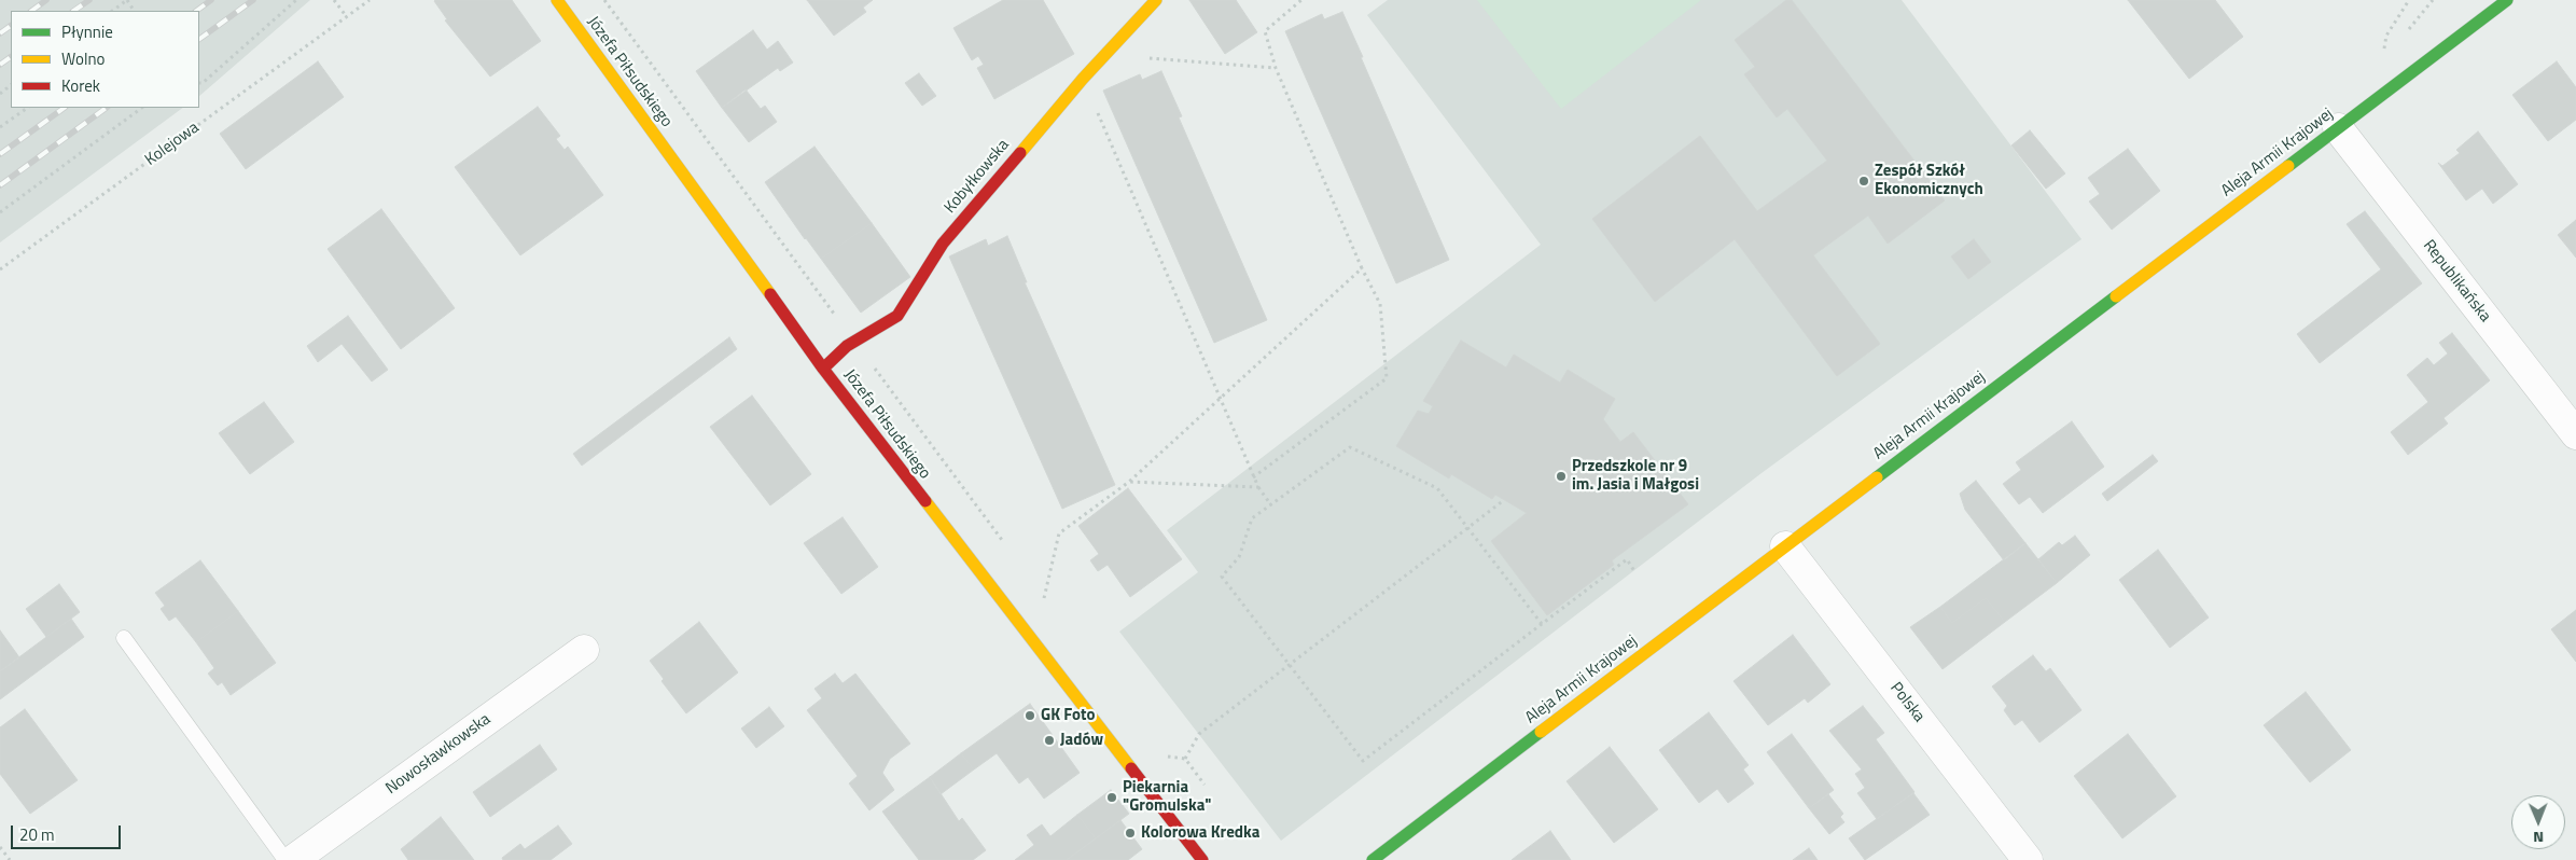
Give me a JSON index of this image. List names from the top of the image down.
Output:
{
  "streets": {
    "street": [
      "Józefa Piłsudskiego",
      "Aleja Armii Krajowej",
      "Kobyłkowska",
      "Republikańska",
      "Polska",
      "Nowosławkowska"
    ],
    "path": ["Kolejowa"]
  },
  "crossings": [
    ["Józefa Piłsudskiego", "Kobyłkowska"],
    ["Aleja Armii Krajowej", "Republikańska"],
    ["Aleja Armii Krajowej", "Polska"]
  ],
  "places": [
    "Zespół Szkół Ekonomicznych",
    "Przedszkole nr 9 im. Jasia i Małgosi",
    "GK Foto",
    "Jadów",
    "Piekarnia \"Gromulska\"",
    "Kolorowa Kredka"
  ],
  "legend": ["Płynnie", "Wolno", "Korek"],
  "scale_bar": "20 m",
  "north": "bottom"
}
